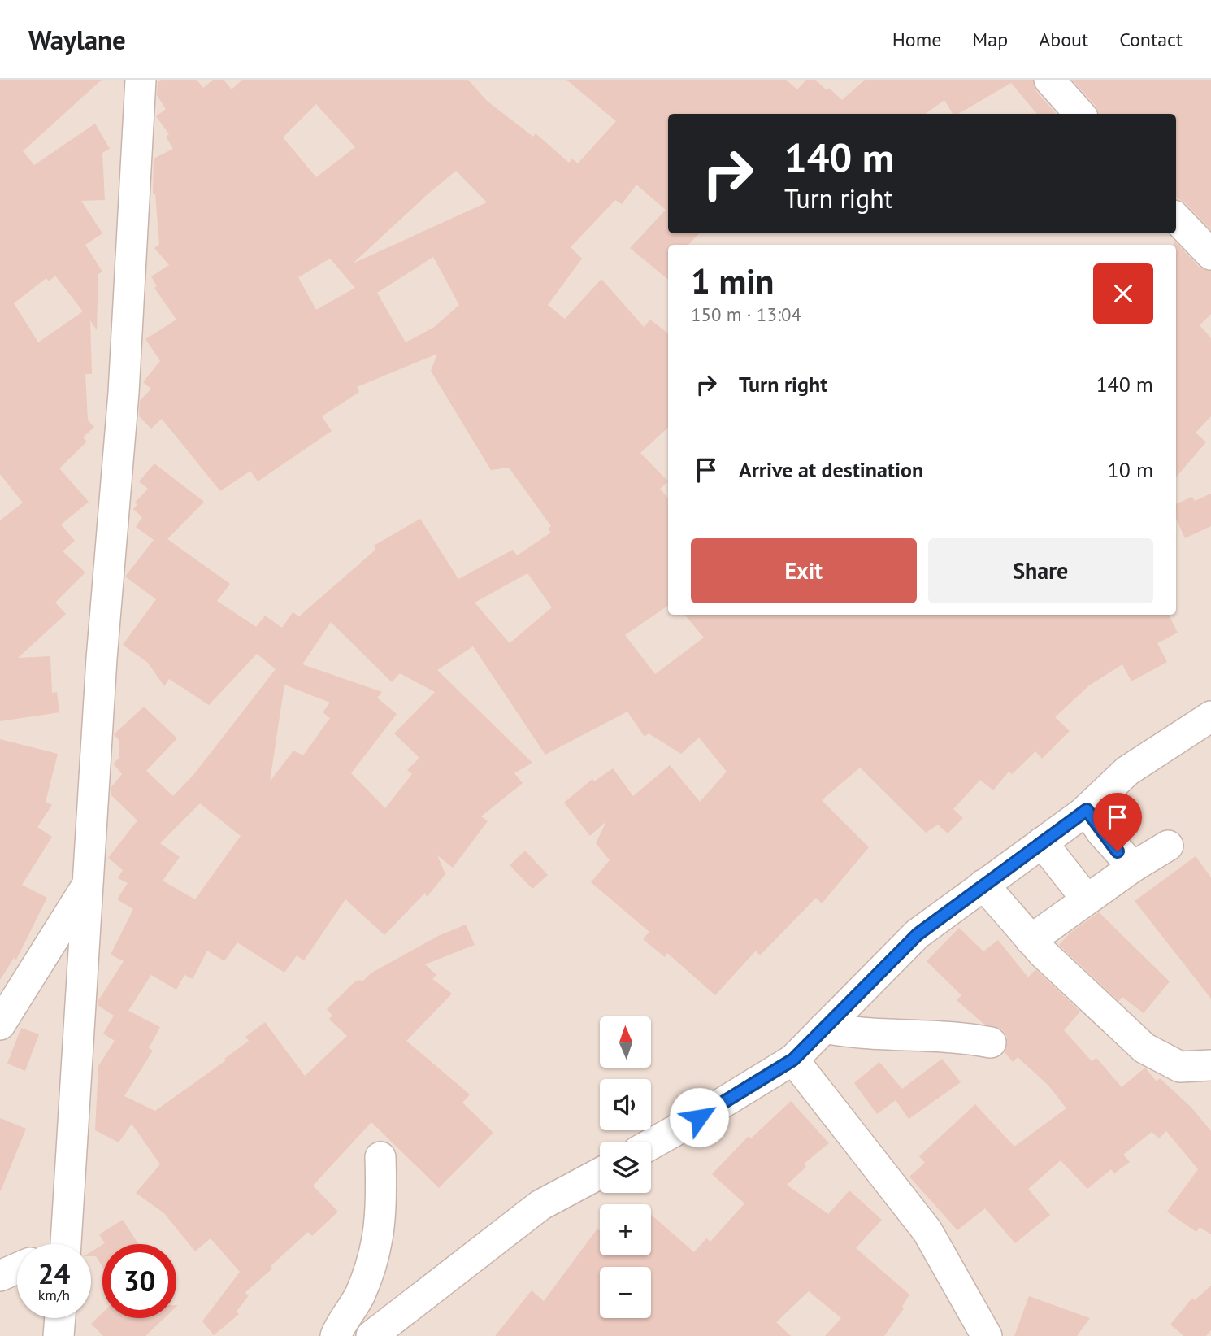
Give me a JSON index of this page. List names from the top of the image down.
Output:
{
  "north": "top",
  "page": {
    "header": "Waylane",
    "nav": [
      "Home",
      "Map",
      "About",
      "Contact"
    ],
    "turn": ["140 m", "Turn right"],
    "heading": ["1 min", "150 m · 13:04"],
    "list": [
      {
        "name": "Turn right",
        "value": "140 m"
      },
      {
        "name": "Arrive at destination",
        "value": "10 m"
      }
    ],
    "buttons": ["Exit", "Share"],
    "map_buttons": ["+", "−"],
    "speed": "24 km/h",
    "limit": "30"
  }
}
